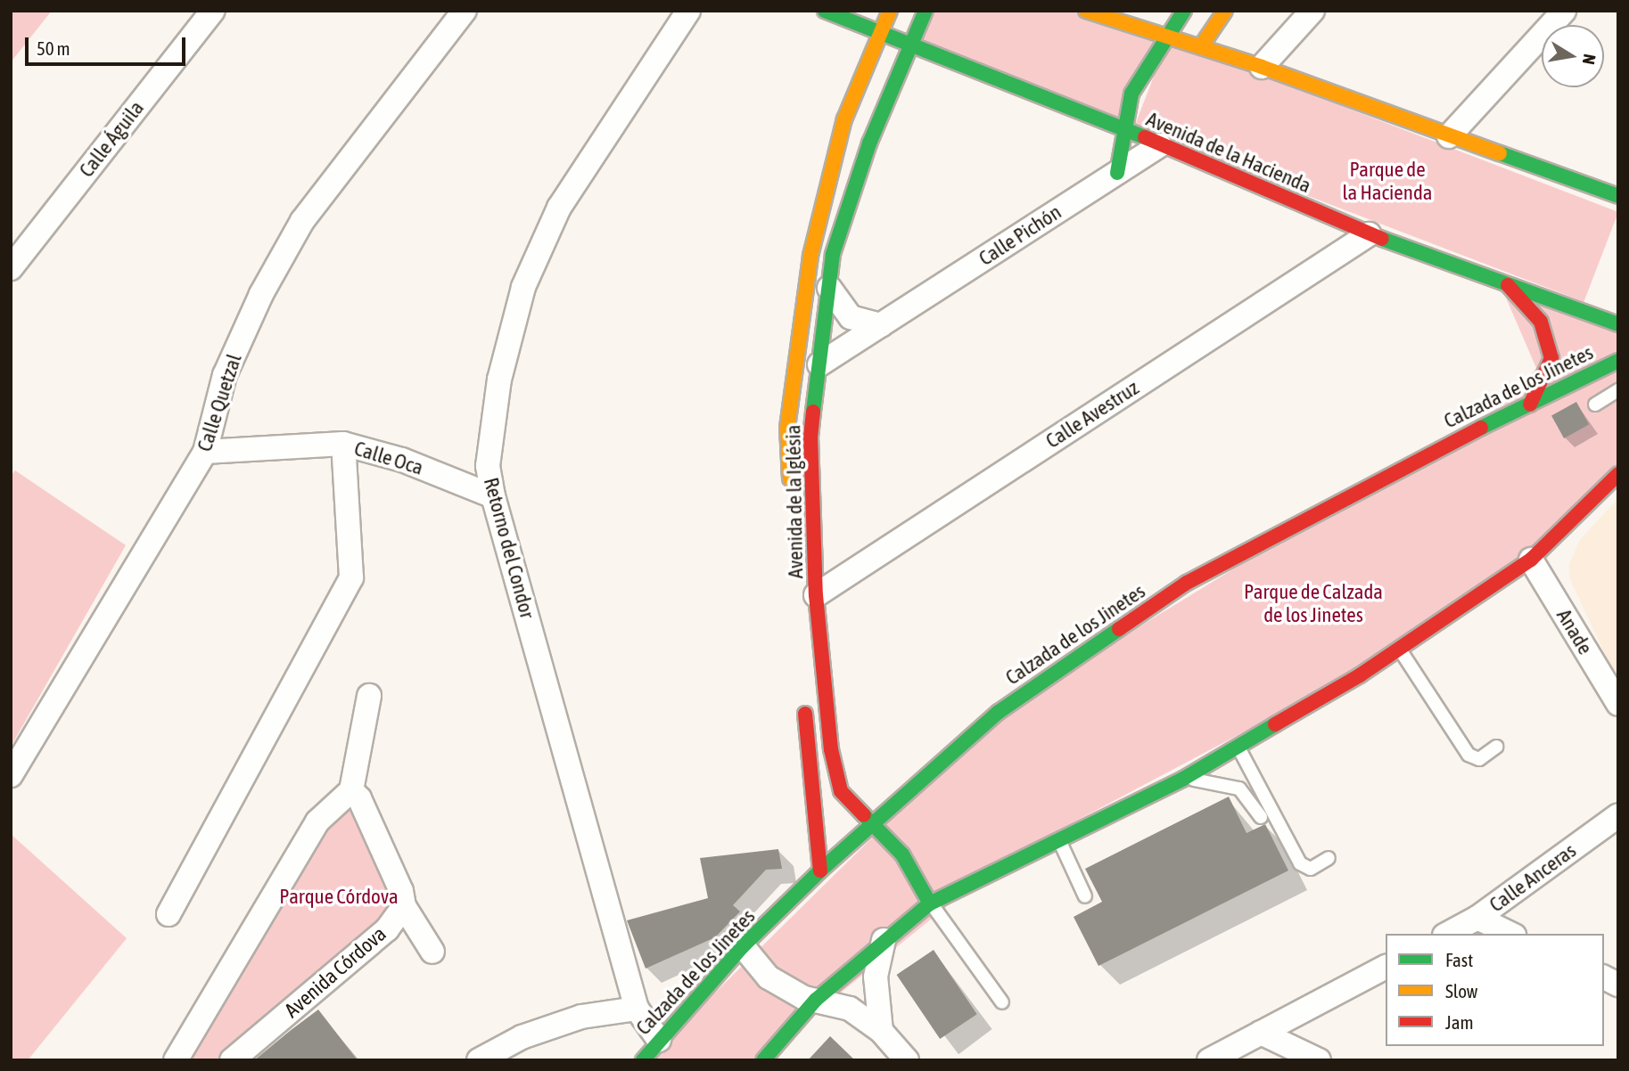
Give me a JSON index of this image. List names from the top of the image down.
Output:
{
  "streets": {
    "main road": ["Avenida de la Hacienda", "Calzada de los Jinetes", "Avenida de la Iglésia"],
    "street": [
      "Calle Águila",
      "Calle Pichón",
      "Calle Quetzal",
      "Calle Avestruz",
      "Calle Oca",
      "Retorno del Condor",
      "Anade",
      "Calle Anceras",
      "Avenida Córdova"
    ]
  },
  "crossings": [
    ["Avenida de la Hacienda", "Calle Pichón"],
    ["Avenida de la Hacienda", "Calle Avestruz"],
    ["Avenida de la Hacienda", "Avenida de la Iglésia"],
    ["Calle Pichón", "Avenida de la Iglésia"],
    ["Calzada de los Jinetes", "Avenida de la Iglésia"],
    ["Calzada de los Jinetes", "Retorno del Condor"],
    ["Calle Quetzal", "Calle Oca"],
    ["Calle Avestruz", "Avenida de la Iglésia"],
    ["Calle Oca", "Retorno del Condor"]
  ],
  "parks": ["Parque de la Hacienda", "Parque de Calzada de los Jinetes", "Parque Córdova"],
  "legend": ["Fast", "Slow", "Jam"],
  "scale_bar": "50 m",
  "north": "right"
}
